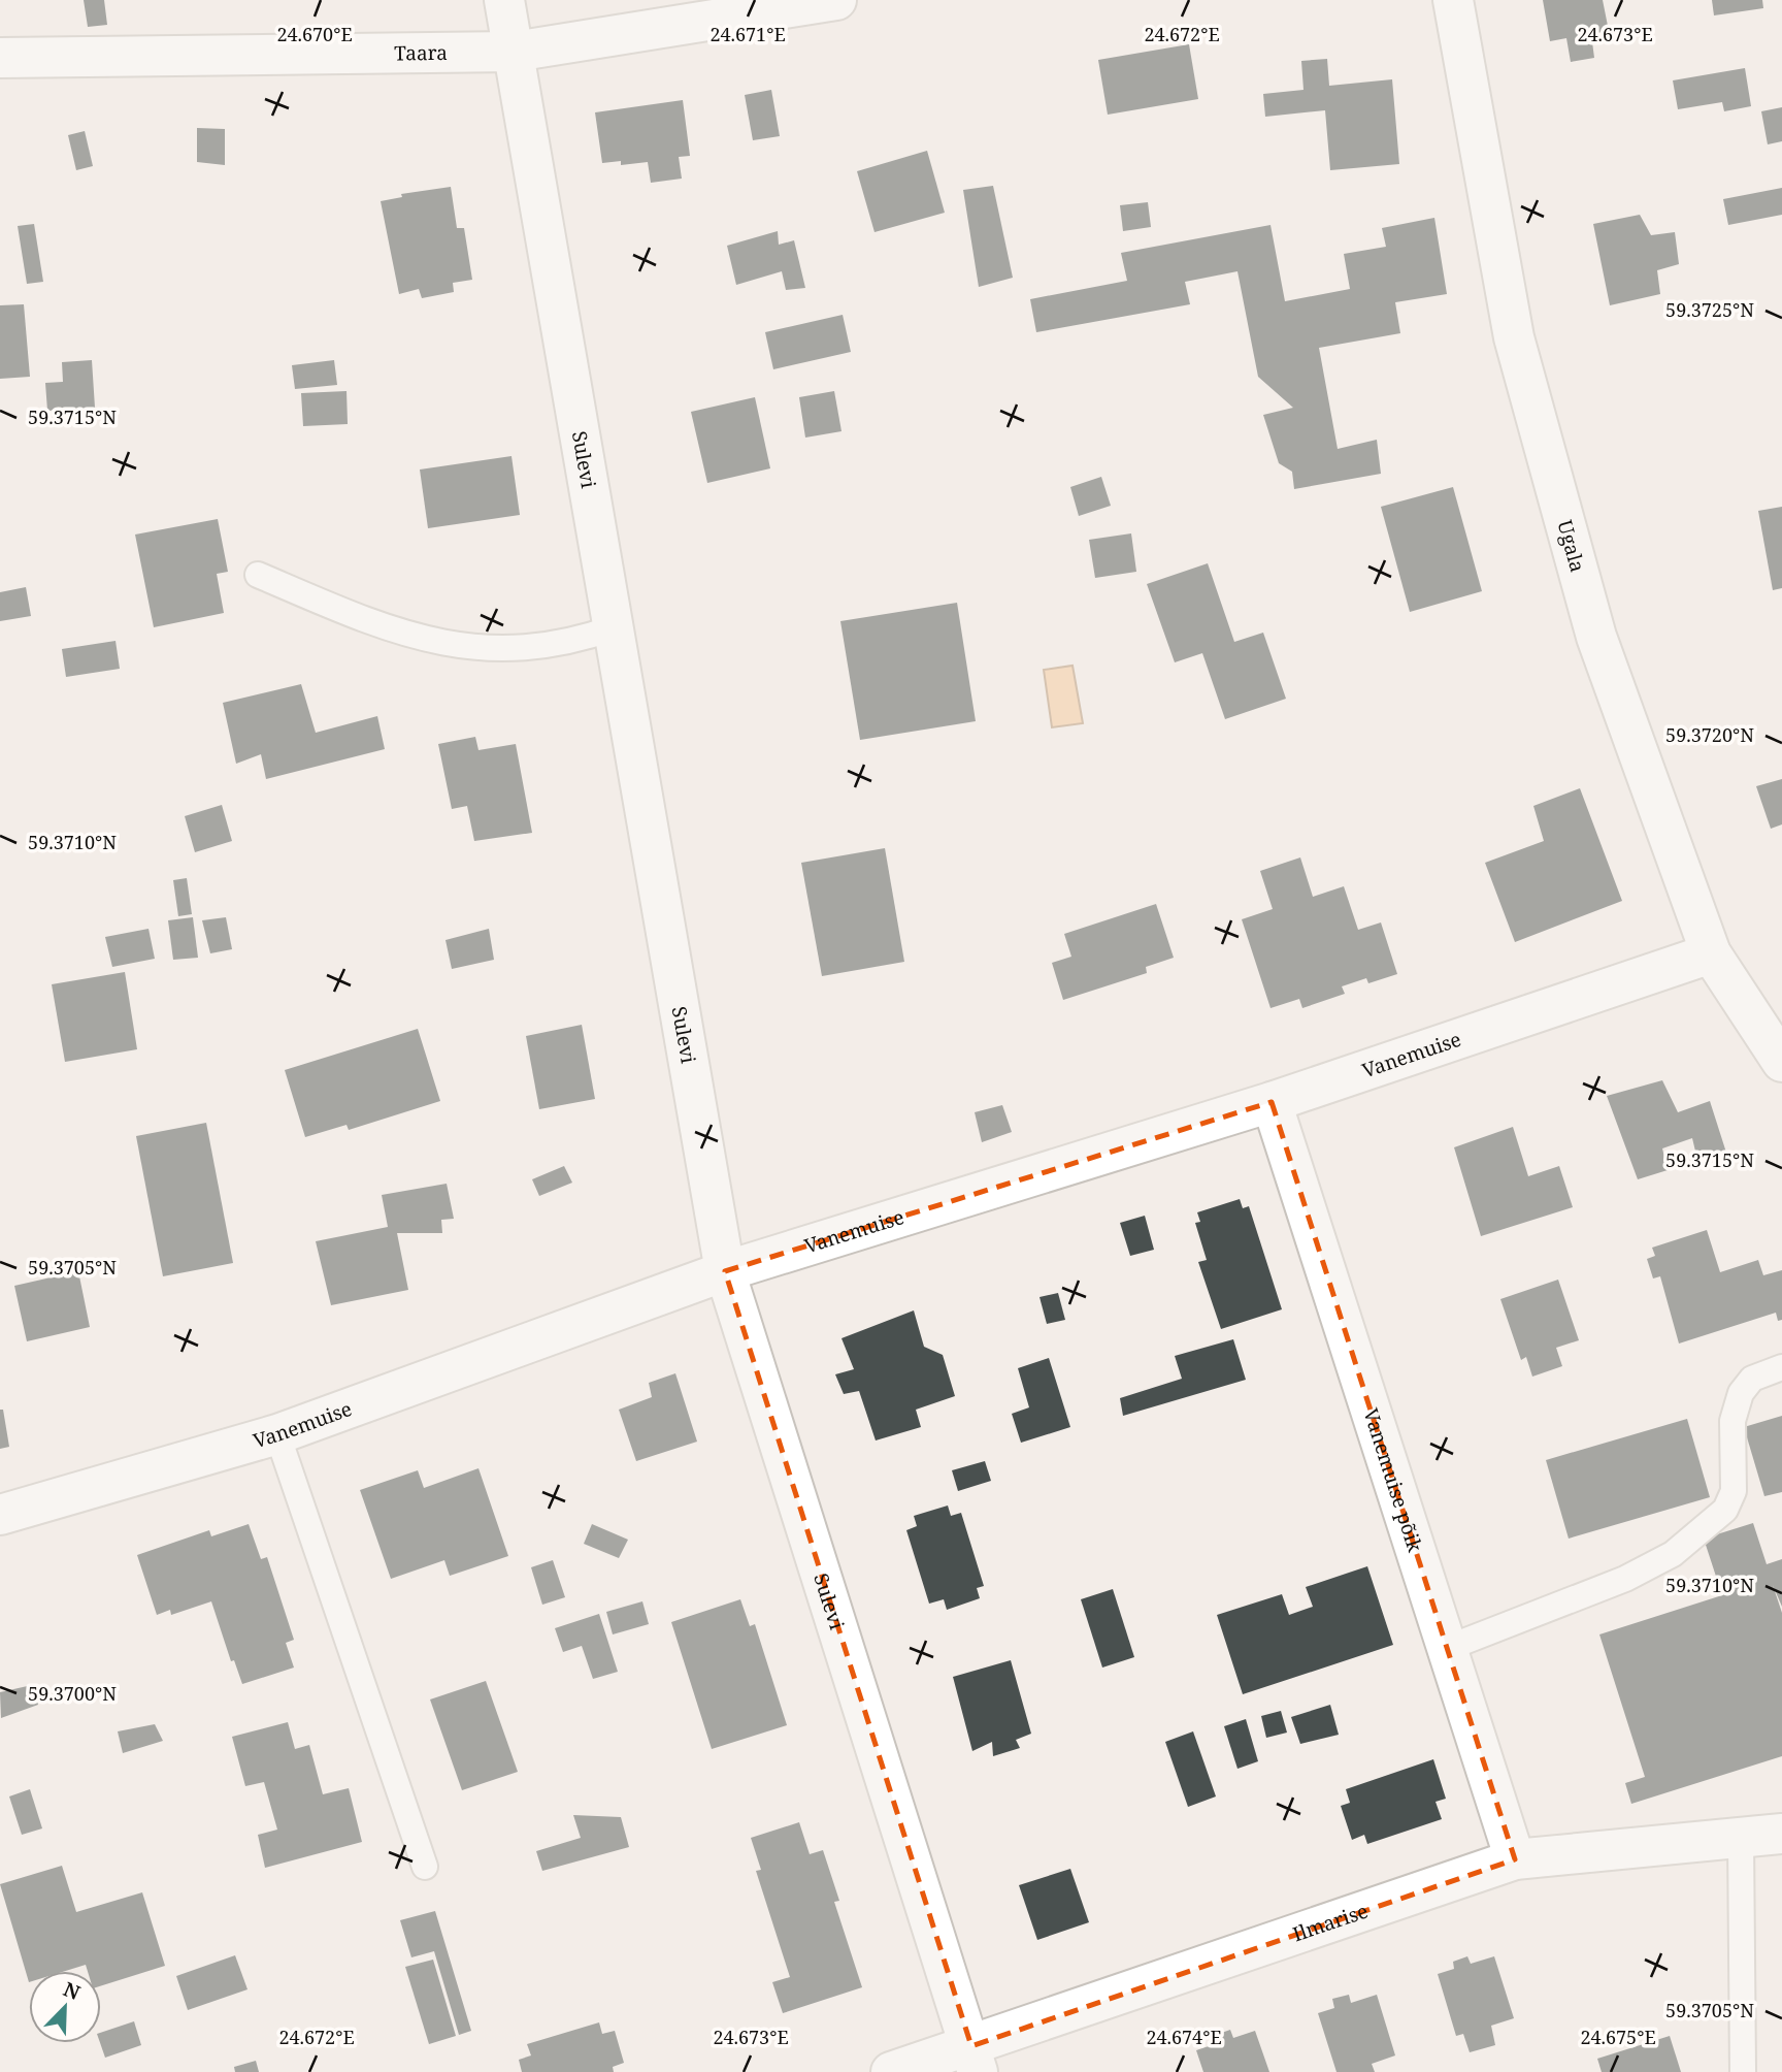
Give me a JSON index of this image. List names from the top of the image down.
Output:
{
  "streets": {
    "street": [
      "Taara",
      "Sulevi",
      "Ugala",
      "Vanemuise",
      "Vanemuise põik",
      "Ilmarise"
    ]
  },
  "crossings": [
    ["Taara", "Sulevi"],
    ["Sulevi", "Vanemuise"],
    ["Sulevi", "Ilmarise"],
    ["Ugala", "Vanemuise"],
    ["Vanemuise", "Vanemuise põik"],
    ["Vanemuise põik", "Ilmarise"]
  ],
  "north": "top right",
  "coordinates": [
    "24.670°E",
    "24.671°E",
    "24.672°E",
    "24.673°E",
    "59.3725°N",
    "59.3715°N",
    "59.3720°N",
    "59.3710°N",
    "59.3705°N",
    "59.3700°N",
    "24.674°E",
    "24.675°E"
  ]
}
